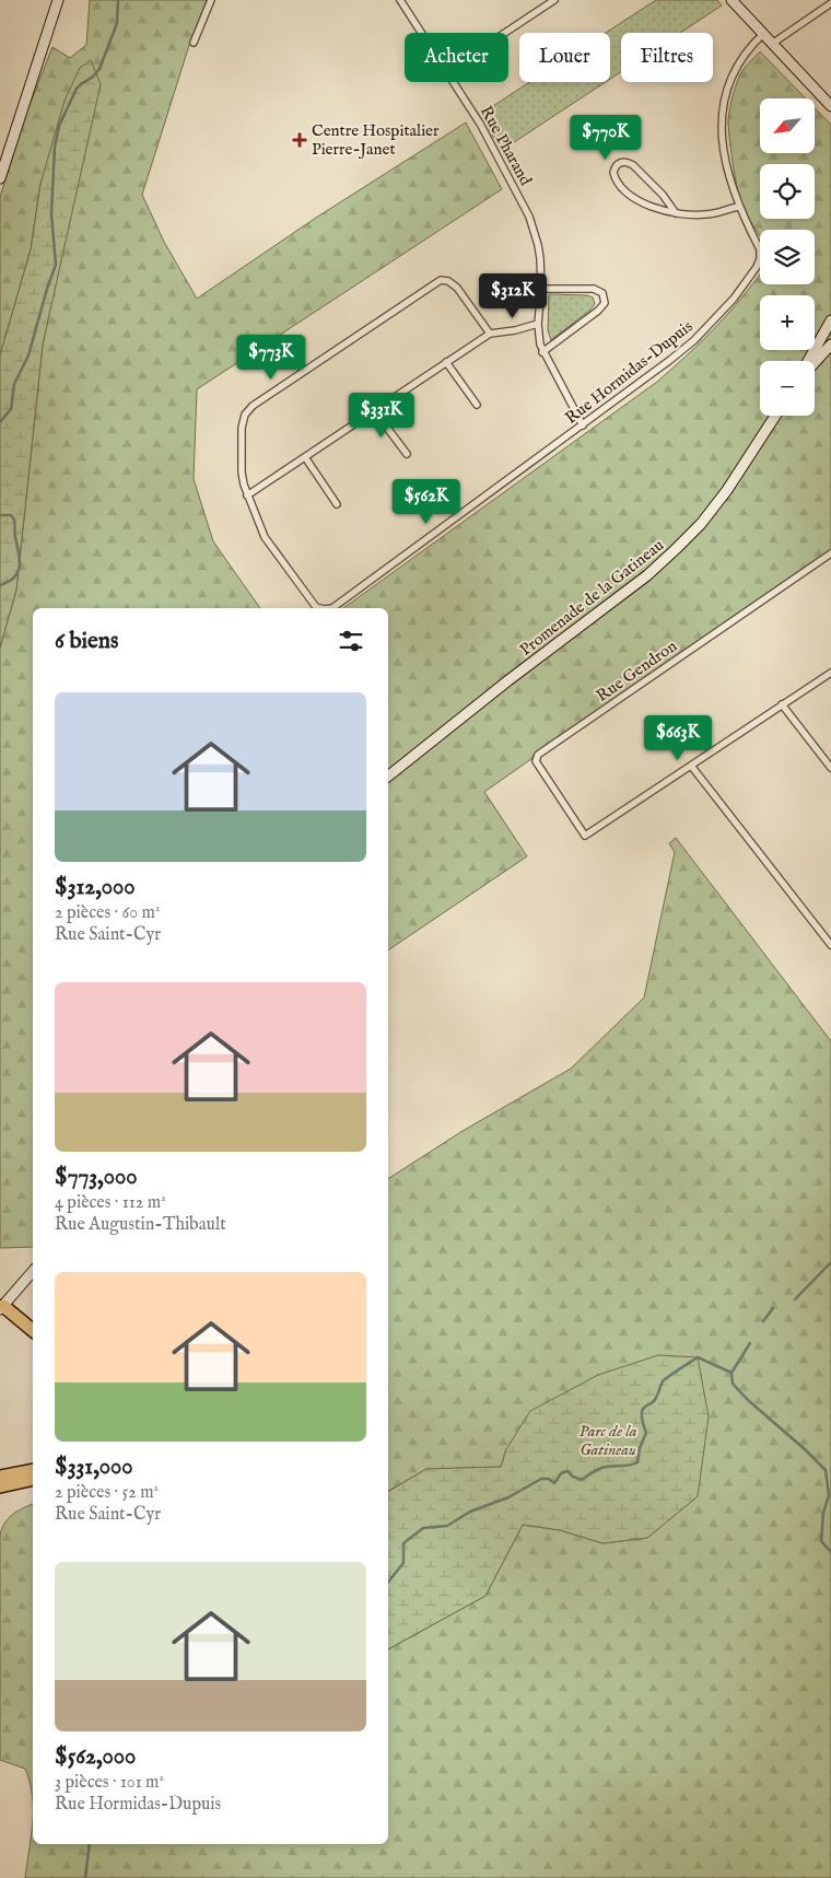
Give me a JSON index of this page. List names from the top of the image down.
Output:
{
  "streets": {
    "street": [
      "Rue Pharand",
      "Rue Hormidas-Dupuis",
      "Promenade de la Gatineau",
      "Rue Gendron"
    ]
  },
  "crossings": [
    ["Rue Pharand", "Rue Hormidas-Dupuis"]
  ],
  "parks": ["Parc de la Gatineau"],
  "places": {
    "health": ["Centre Hospitalier Pierre-Janet"]
  },
  "north": "bottom left",
  "page": {
    "chip": ["Acheter", "Louer", "Filtres"],
    "map_buttons": ["+", "−"],
    "price": [
      "$770K",
      "$312K",
      "$773K",
      "$331K",
      "$562K",
      "$663K"
    ],
    "heading": "6 biens",
    "list": [
      {
        "name": "$312,000",
        "note": "2 pièces · 60 m² · Rue Saint-Cyr"
      },
      {
        "name": "$773,000",
        "note": "4 pièces · 112 m² · Rue Augustin-Thibault"
      },
      {
        "name": "$331,000",
        "note": "2 pièces · 52 m² · Rue Saint-Cyr"
      },
      {
        "name": "$562,000",
        "note": "3 pièces · 101 m² · Rue Hormidas-Dupuis"
      }
    ]
  }
}
